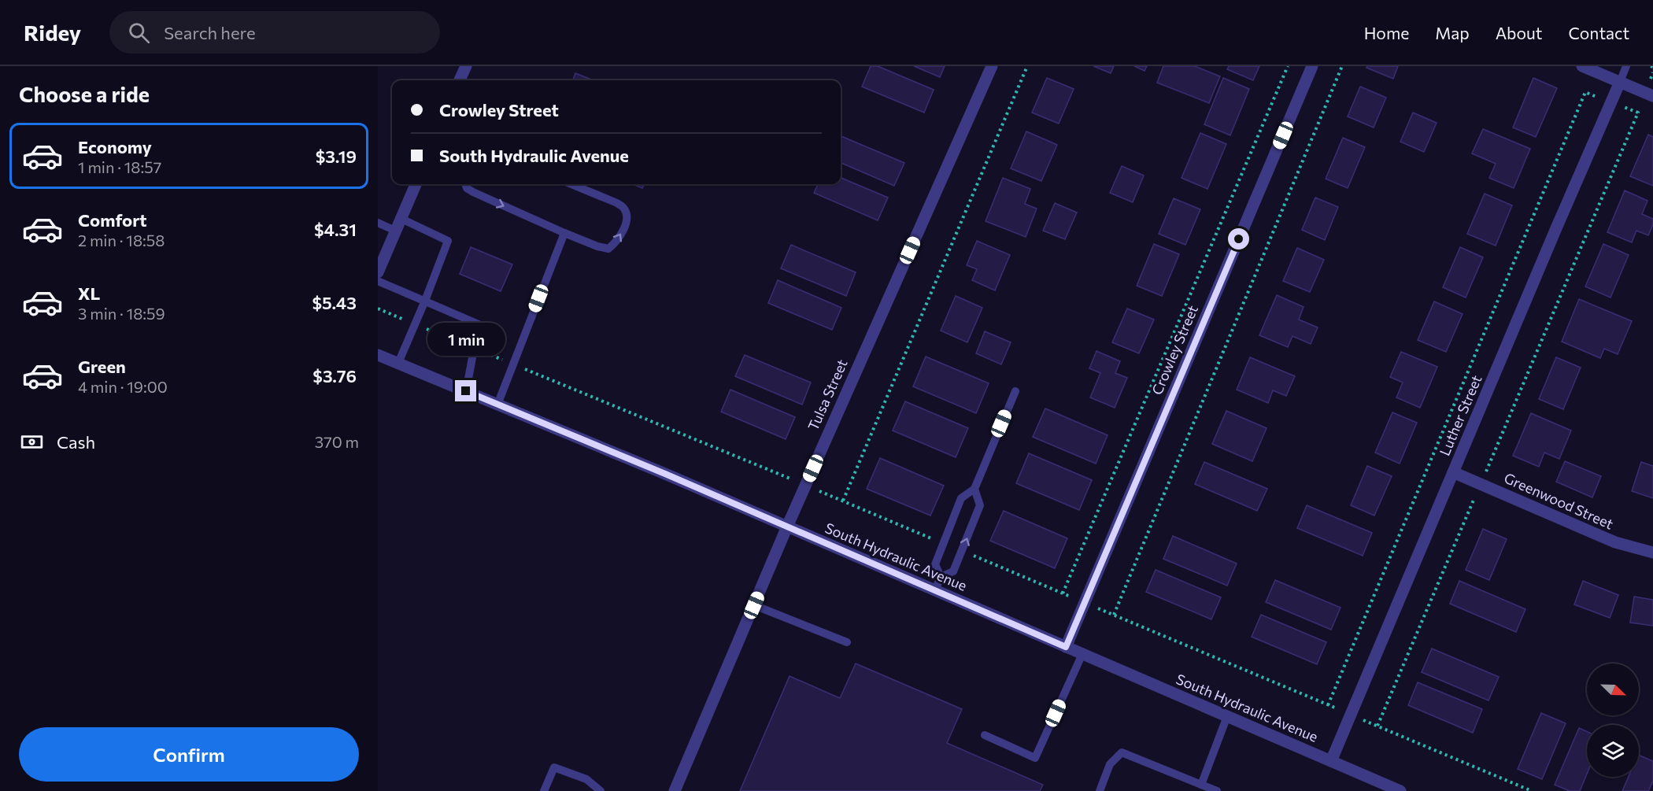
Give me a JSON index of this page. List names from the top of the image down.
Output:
{
  "streets": {
    "street": [
      "Crowley Street",
      "Tulsa Street",
      "Luther Street",
      "Greenwood Street",
      "South Hydraulic Avenue"
    ]
  },
  "crossings": [
    ["Crowley Street", "South Hydraulic Avenue"],
    ["Tulsa Street", "South Hydraulic Avenue"],
    ["Luther Street", "Greenwood Street"],
    ["Luther Street", "South Hydraulic Avenue"]
  ],
  "north": "bottom right",
  "page": {
    "header": "Ridey",
    "search": "Search here",
    "nav": [
      "Home",
      "Map",
      "About",
      "Contact"
    ],
    "heading": "Choose a ride",
    "banner": ["Crowley Street", "South Hydraulic Avenue"],
    "list": [
      {
        "name": "Economy",
        "note": "1 min · 18:57",
        "value": "$3.19"
      },
      {
        "name": "Comfort",
        "note": "2 min · 18:58",
        "value": "$4.31"
      },
      {
        "name": "XL",
        "note": "3 min · 18:59",
        "value": "$5.43"
      },
      {
        "name": "Green",
        "note": "4 min · 19:00",
        "value": "$3.76"
      }
    ],
    "bubble": "1 min",
    "pay": ["Cash", "370 m"],
    "buttons": "Confirm"
  }
}
